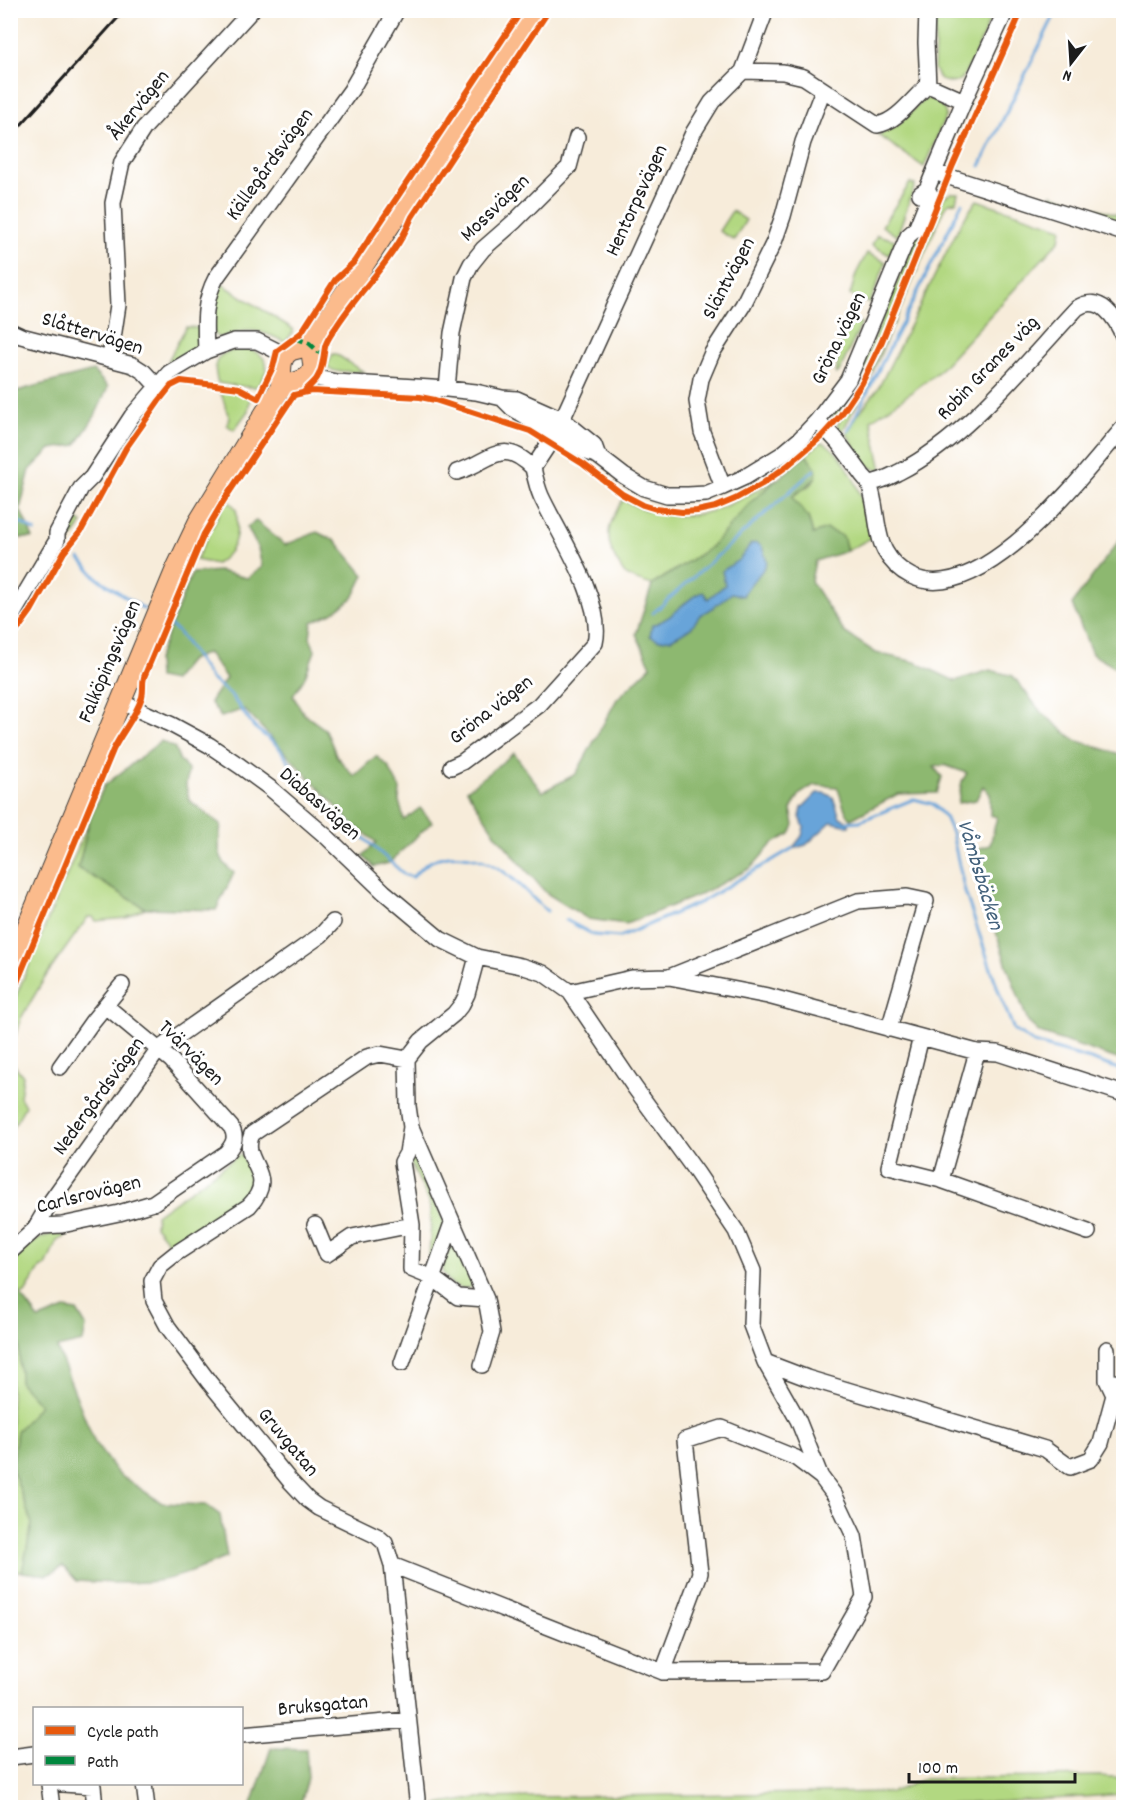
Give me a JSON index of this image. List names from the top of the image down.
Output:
{
  "streets": {
    "main road": ["Falköpingsvägen"],
    "street": [
      "Åkervägen",
      "Källegårdsvägen",
      "Hentorpsvägen",
      "Mossvägen",
      "Släntvägen",
      "Slåttervägen",
      "Gröna vägen",
      "Robin Granes väg",
      "Diabasvägen",
      "Tvärvägen",
      "Nedergårdsvägen",
      "Carlsrovägen",
      "Gruvgatan",
      "Bruksgatan"
    ]
  },
  "crossings": [
    ["Åkervägen", "Slåttervägen"],
    ["Källegårdsvägen", "Gröna vägen"],
    ["Hentorpsvägen", "Gröna vägen"],
    ["Mossvägen", "Gröna vägen"],
    ["Släntvägen", "Gröna vägen"],
    ["Slåttervägen", "Gröna vägen"],
    ["Gröna vägen", "Falköpingsvägen"],
    ["Falköpingsvägen", "Diabasvägen"],
    ["Tvärvägen", "Nedergårdsvägen"],
    ["Tvärvägen", "Carlsrovägen"],
    ["Tvärvägen", "Gruvgatan"],
    ["Nedergårdsvägen", "Carlsrovägen"],
    ["Carlsrovägen", "Gruvgatan"],
    ["Gruvgatan", "Bruksgatan"]
  ],
  "water": ["Våmbsbäcken"],
  "legend": ["Cycle path", "Path"],
  "scale_bar": "100 m",
  "north": "bottom"
}
